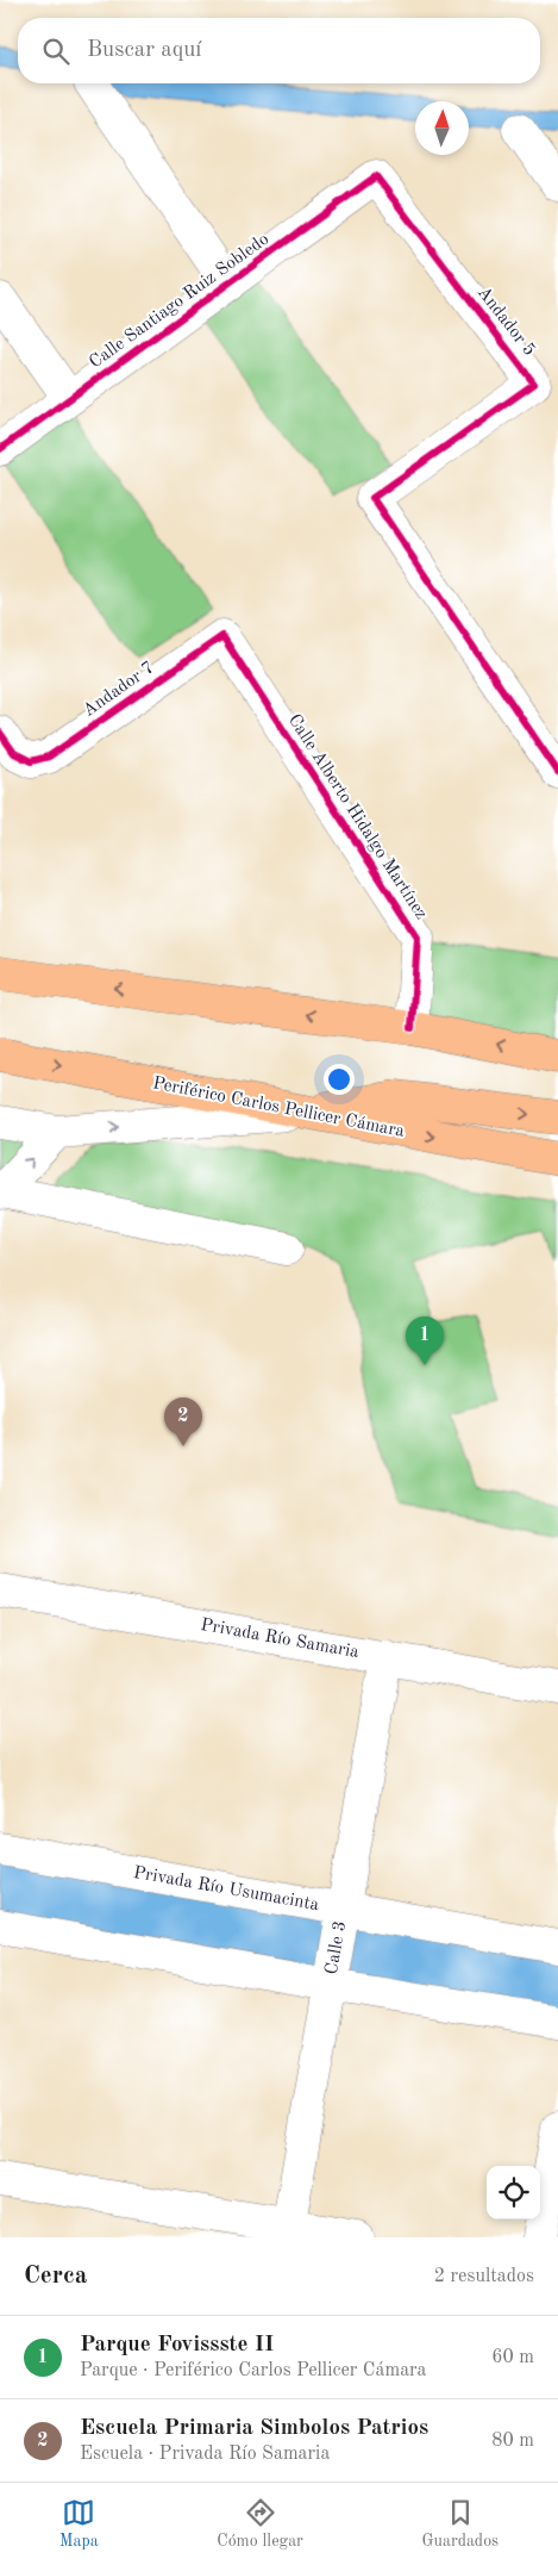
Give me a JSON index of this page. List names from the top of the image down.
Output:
{
  "streets": {
    "main road": ["Periférico Carlos Pellicer Cámara"],
    "street": [
      "Calle Santiago Ruiz Sobledo",
      "Andador 5",
      "Andador 7",
      "Calle Alberto Hidalgo Martínez",
      "Privada Río Samaria",
      "Privada Río Usumacinta",
      "Calle 3"
    ]
  },
  "crossings": [
    ["Calle Santiago Ruiz Sobledo", "Andador 5"],
    ["Andador 7", "Calle Alberto Hidalgo Martínez"],
    ["Privada Río Samaria", "Calle 3"],
    ["Privada Río Usumacinta", "Calle 3"]
  ],
  "north": "top",
  "page": {
    "search": "Buscar aquí",
    "pins": ["1", "2"],
    "heading": ["Cerca", "2 resultados"],
    "list": [
      {
        "mark": "1",
        "name": "Parque Fovissste II",
        "note": "Parque · Periférico Carlos Pellicer Cámara",
        "value": "60 m"
      },
      {
        "mark": "2",
        "name": "Escuela Primaria Simbolos Patrios",
        "note": "Escuela · Privada Río Samaria",
        "value": "80 m"
      }
    ],
    "nav": ["Mapa", "Cómo llegar", "Guardados"]
  }
}
